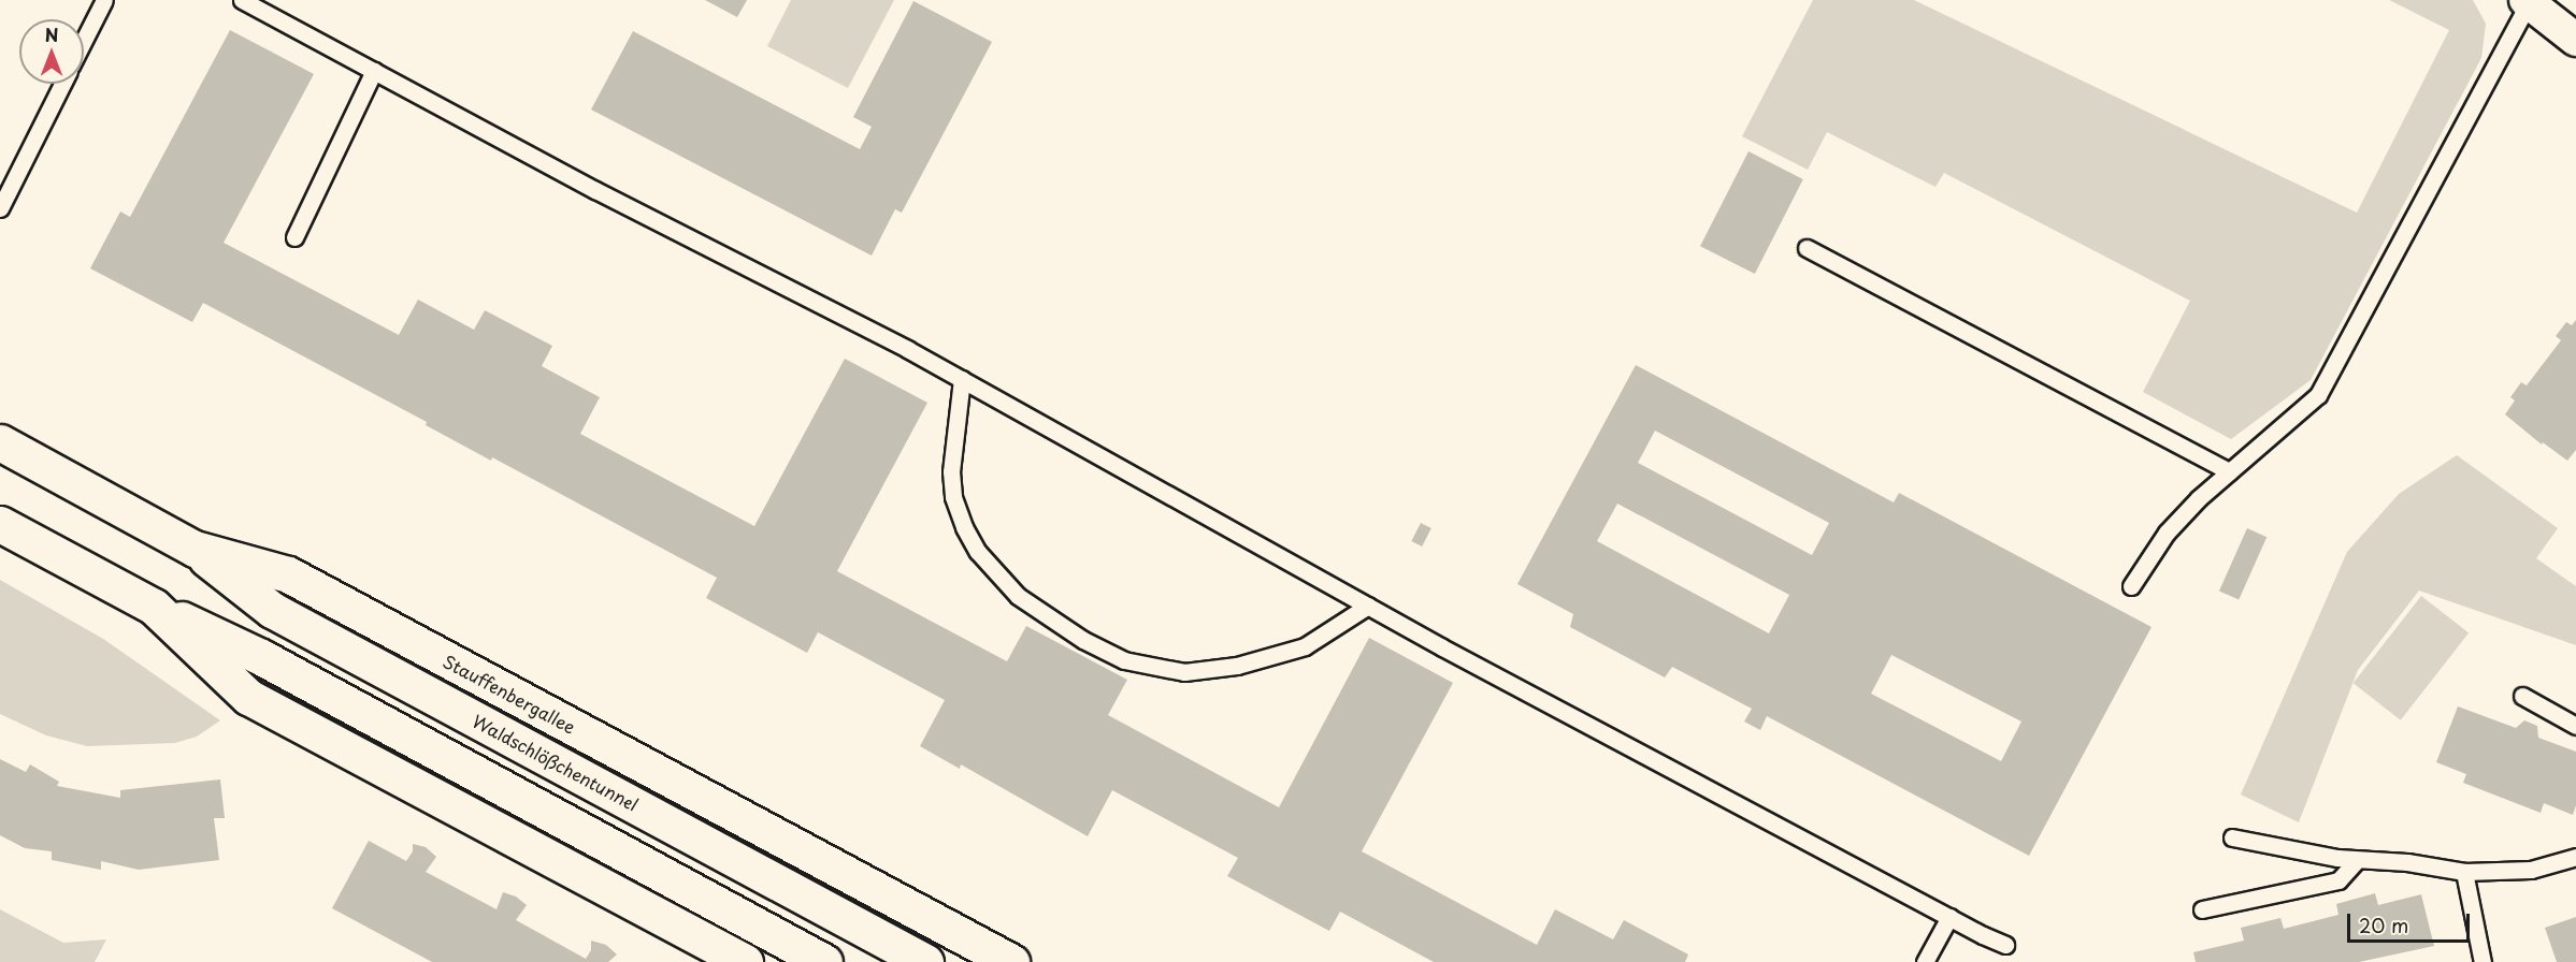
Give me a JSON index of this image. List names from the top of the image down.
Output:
{
  "streets": {
    "main road": ["Stauffenbergallee", "Waldschlößchentunnel"]
  },
  "crossings": [
    ["Stauffenbergallee", "Waldschlößchentunnel"]
  ],
  "scale_bar": "20 m",
  "north": "top"
}
